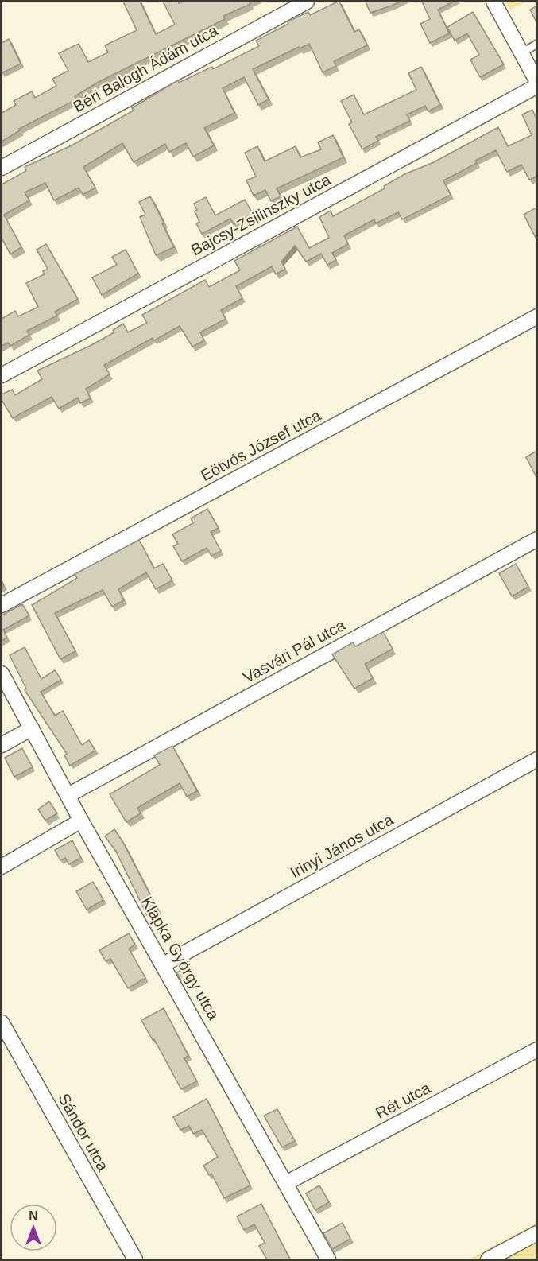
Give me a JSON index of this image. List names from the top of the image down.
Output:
{
  "streets": {
    "street": [
      "Béri Balogh Ádám utca",
      "Bajcsy-Zsilinszky utca",
      "Eötvös József utca",
      "Vasvári Pál utca",
      "Irinyi János utca",
      "Klapka György utca",
      "Rét utca",
      "Sándor utca"
    ]
  },
  "crossings": [
    ["Vasvári Pál utca", "Klapka György utca"],
    ["Irinyi János utca", "Klapka György utca"],
    ["Klapka György utca", "Rét utca"]
  ],
  "north": "top"
}
